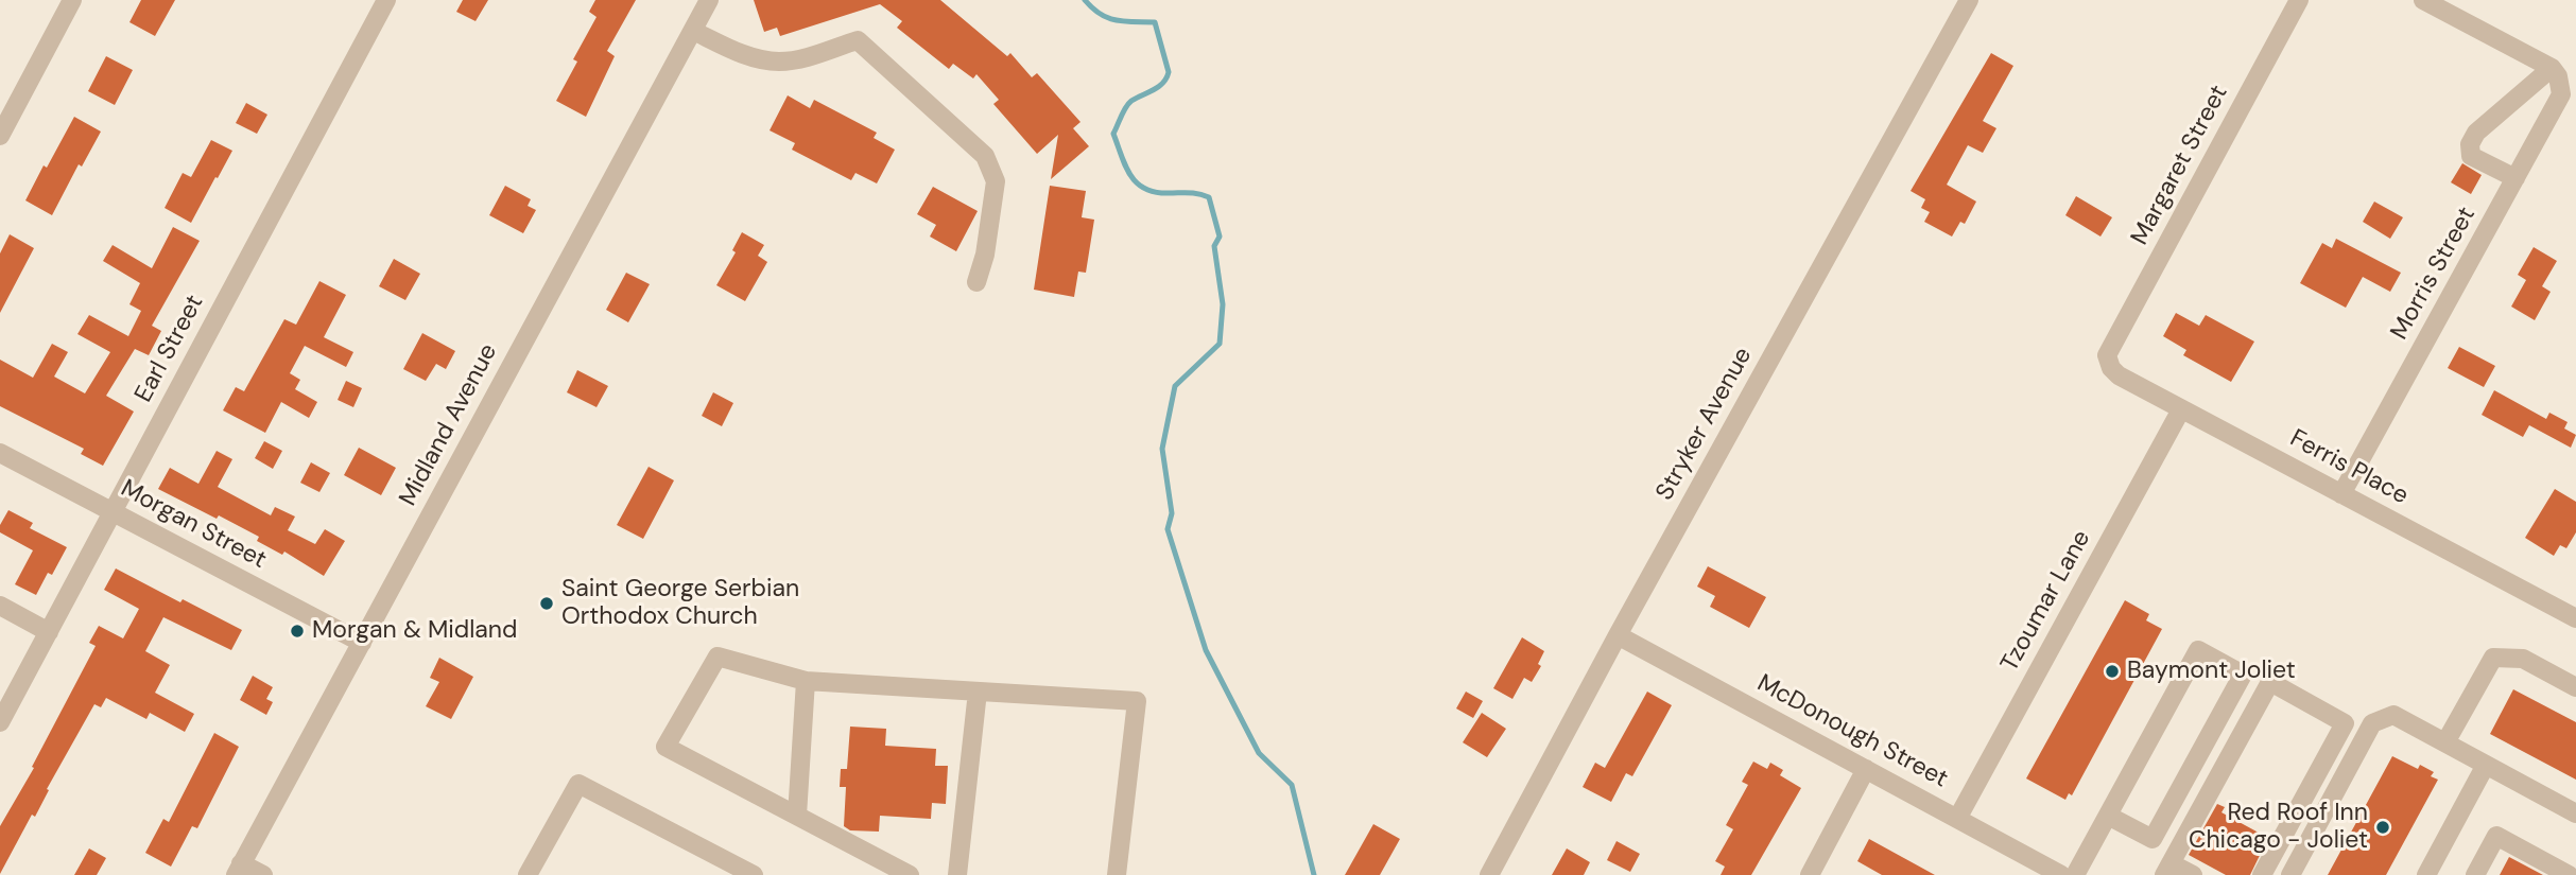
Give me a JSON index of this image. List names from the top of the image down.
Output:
{
  "streets": {
    "street": [
      "Margaret Street",
      "Morris Street",
      "Earl Street",
      "Stryker Avenue",
      "Midland Avenue",
      "Ferris Place",
      "Morgan Street",
      "Tzoumar Lane",
      "McDonough Street"
    ]
  },
  "crossings": [
    ["Margaret Street", "Ferris Place"],
    ["Morris Street", "Ferris Place"],
    ["Earl Street", "Morgan Street"],
    ["Stryker Avenue", "McDonough Street"],
    ["Midland Avenue", "Morgan Street"],
    ["Ferris Place", "Tzoumar Lane"],
    ["Tzoumar Lane", "McDonough Street"]
  ],
  "places": [
    "Saint George Serbian Orthodox Church",
    "Morgan & Midland",
    "Baymont Joliet",
    "Red Roof Inn Chicago - Joliet"
  ]
}
